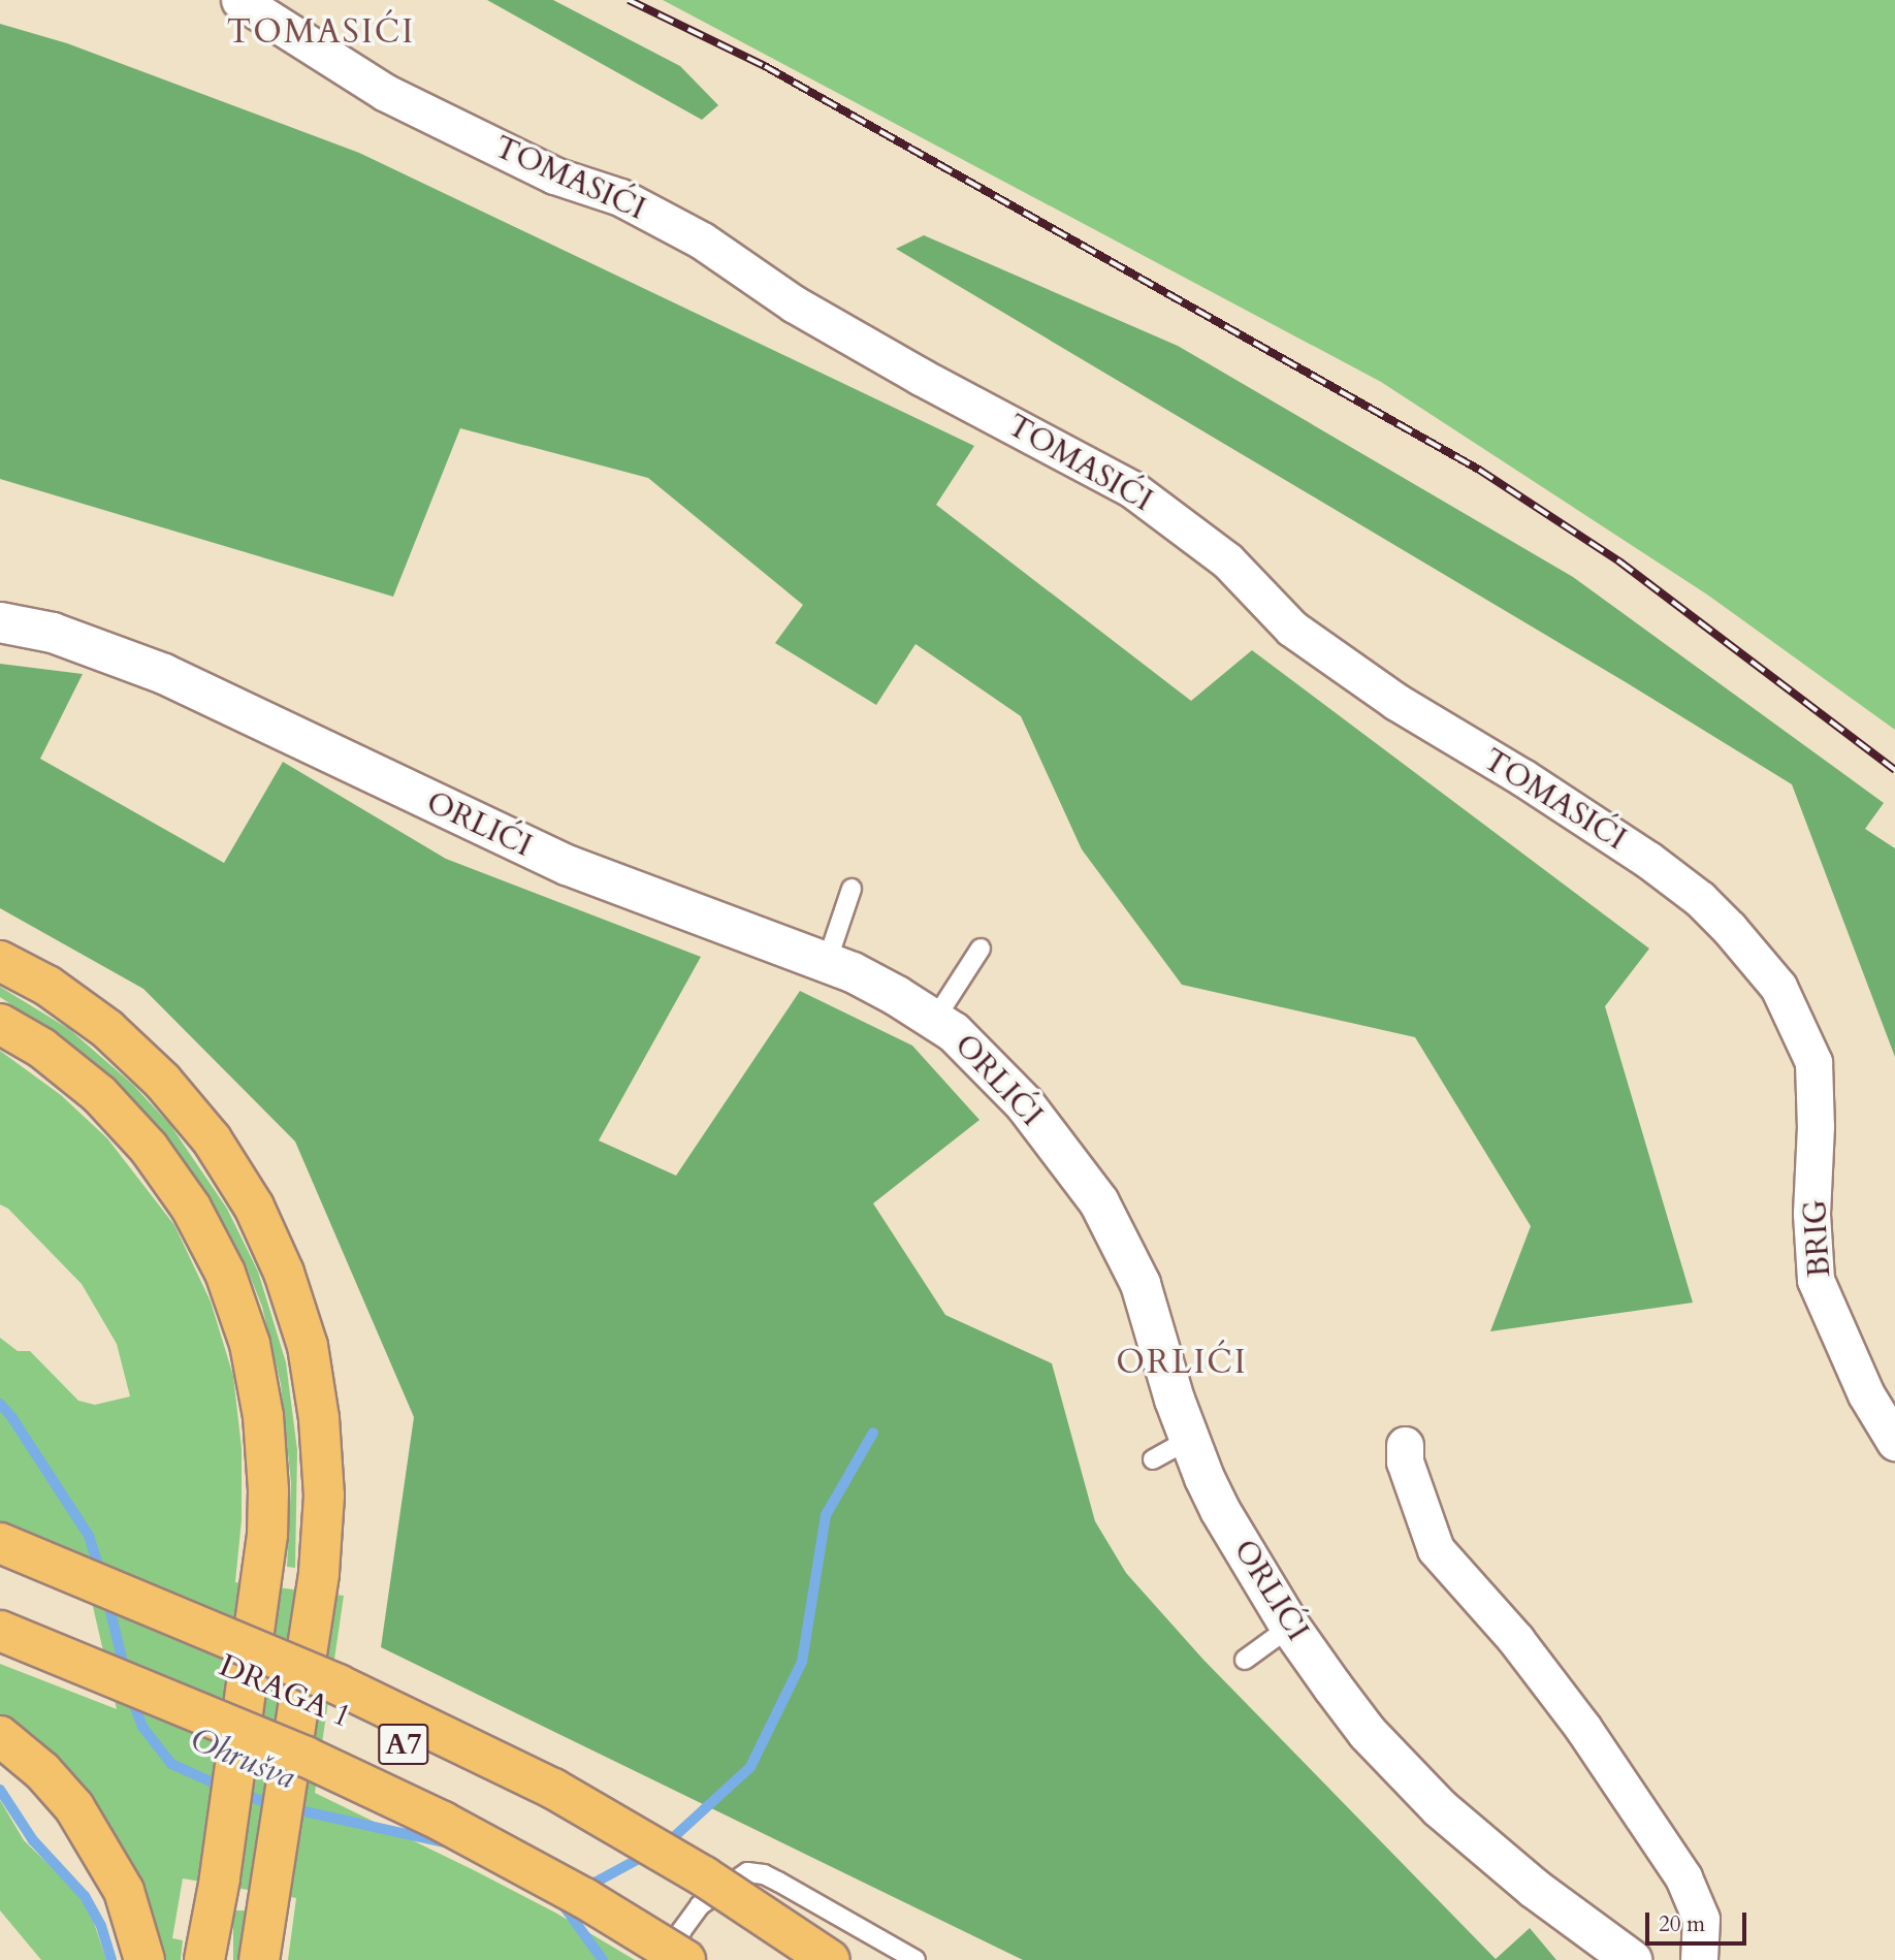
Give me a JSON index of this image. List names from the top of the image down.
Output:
{
  "streets": {
    "highway": ["DRAGA 1", "A7"],
    "street": ["TOMASIĆI", "ORLIĆI", "BRIG"]
  },
  "crossings": [
    ["TOMASIĆI", "BRIG"]
  ],
  "districts": ["TOMASIĆI", "ORLIĆI"],
  "water": ["Ohrušva"],
  "scale_bar": "20 m"
}
